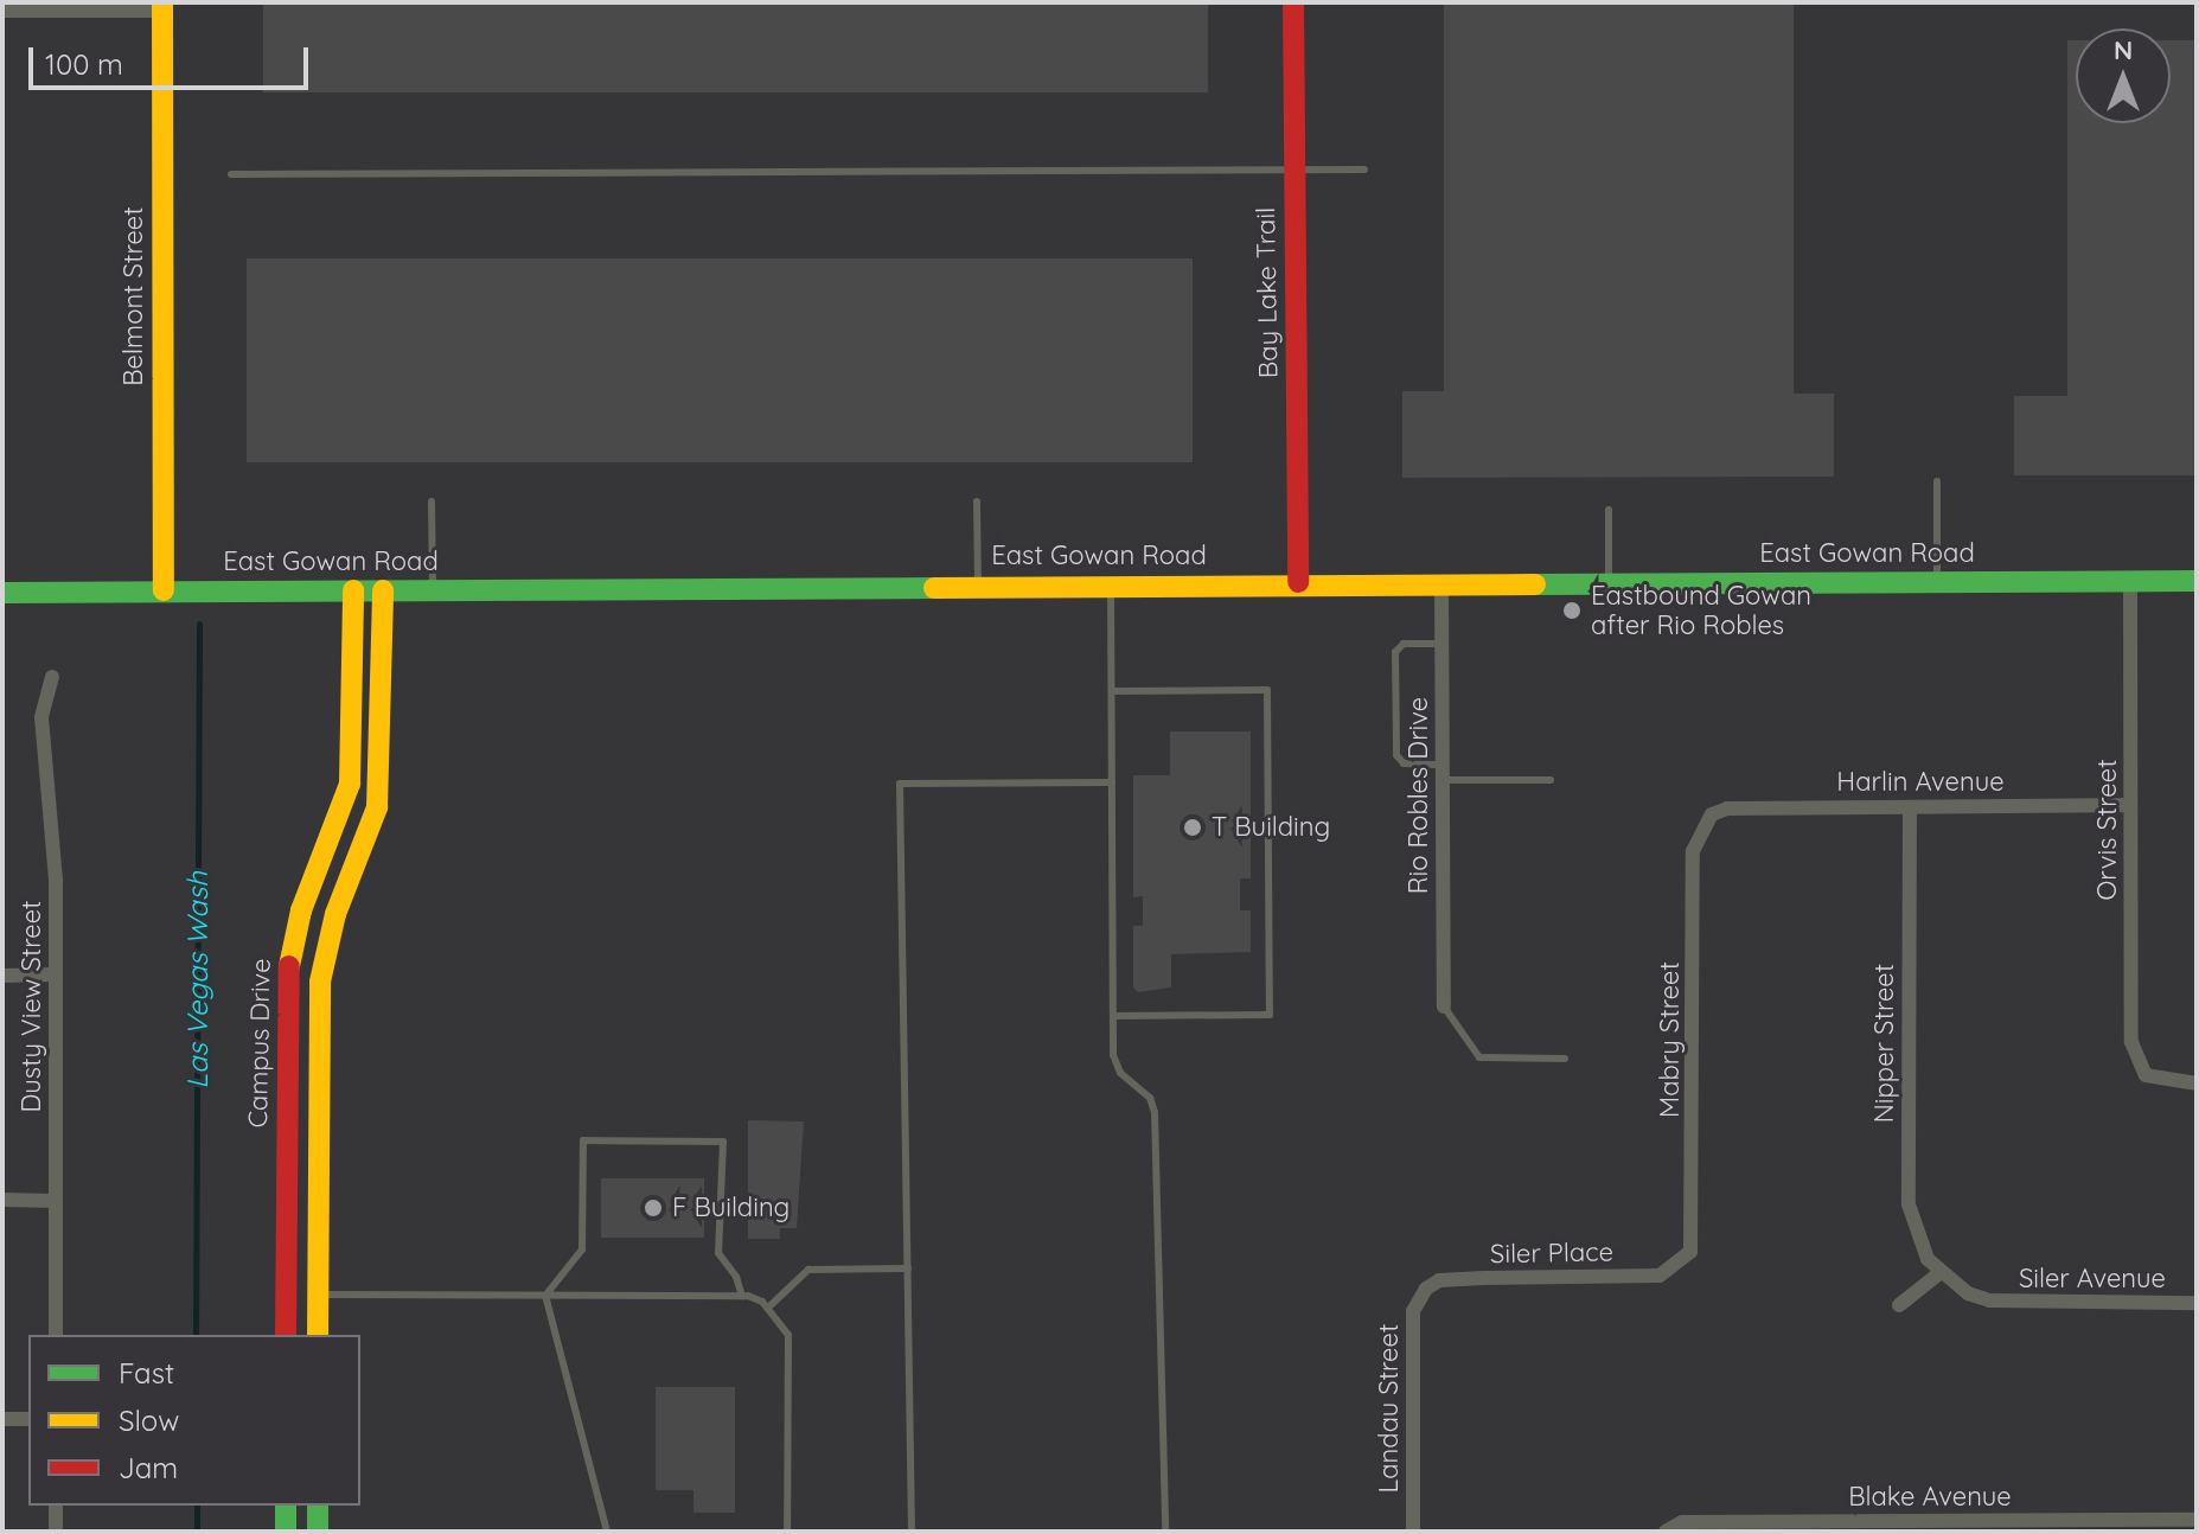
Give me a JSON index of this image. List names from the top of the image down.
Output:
{
  "streets": {
    "street": [
      "Bay Lake Trail",
      "Belmont Street",
      "East Gowan Road",
      "Harlin Avenue",
      "Rio Robles Drive",
      "Orvis Street",
      "Dusty View Street",
      "Mabry Street",
      "Campus Drive",
      "Nipper Street",
      "Siler Place",
      "Siler Avenue",
      "Landau Street",
      "Blake Avenue"
    ]
  },
  "crossings": [
    ["Bay Lake Trail", "East Gowan Road"],
    ["Belmont Street", "East Gowan Road"],
    ["East Gowan Road", "Rio Robles Drive"],
    ["East Gowan Road", "Orvis Street"],
    ["East Gowan Road", "Campus Drive"],
    ["Harlin Avenue", "Orvis Street"],
    ["Harlin Avenue", "Mabry Street"],
    ["Harlin Avenue", "Nipper Street"],
    ["Mabry Street", "Siler Place"],
    ["Nipper Street", "Siler Avenue"],
    ["Siler Place", "Landau Street"]
  ],
  "water": ["Las Vegas Wash"],
  "places": ["Eastbound Gowan after Rio Robles", "T Building", "F Building"],
  "legend": ["Fast", "Slow", "Jam"],
  "scale_bar": "100 m",
  "north": "top"
}
